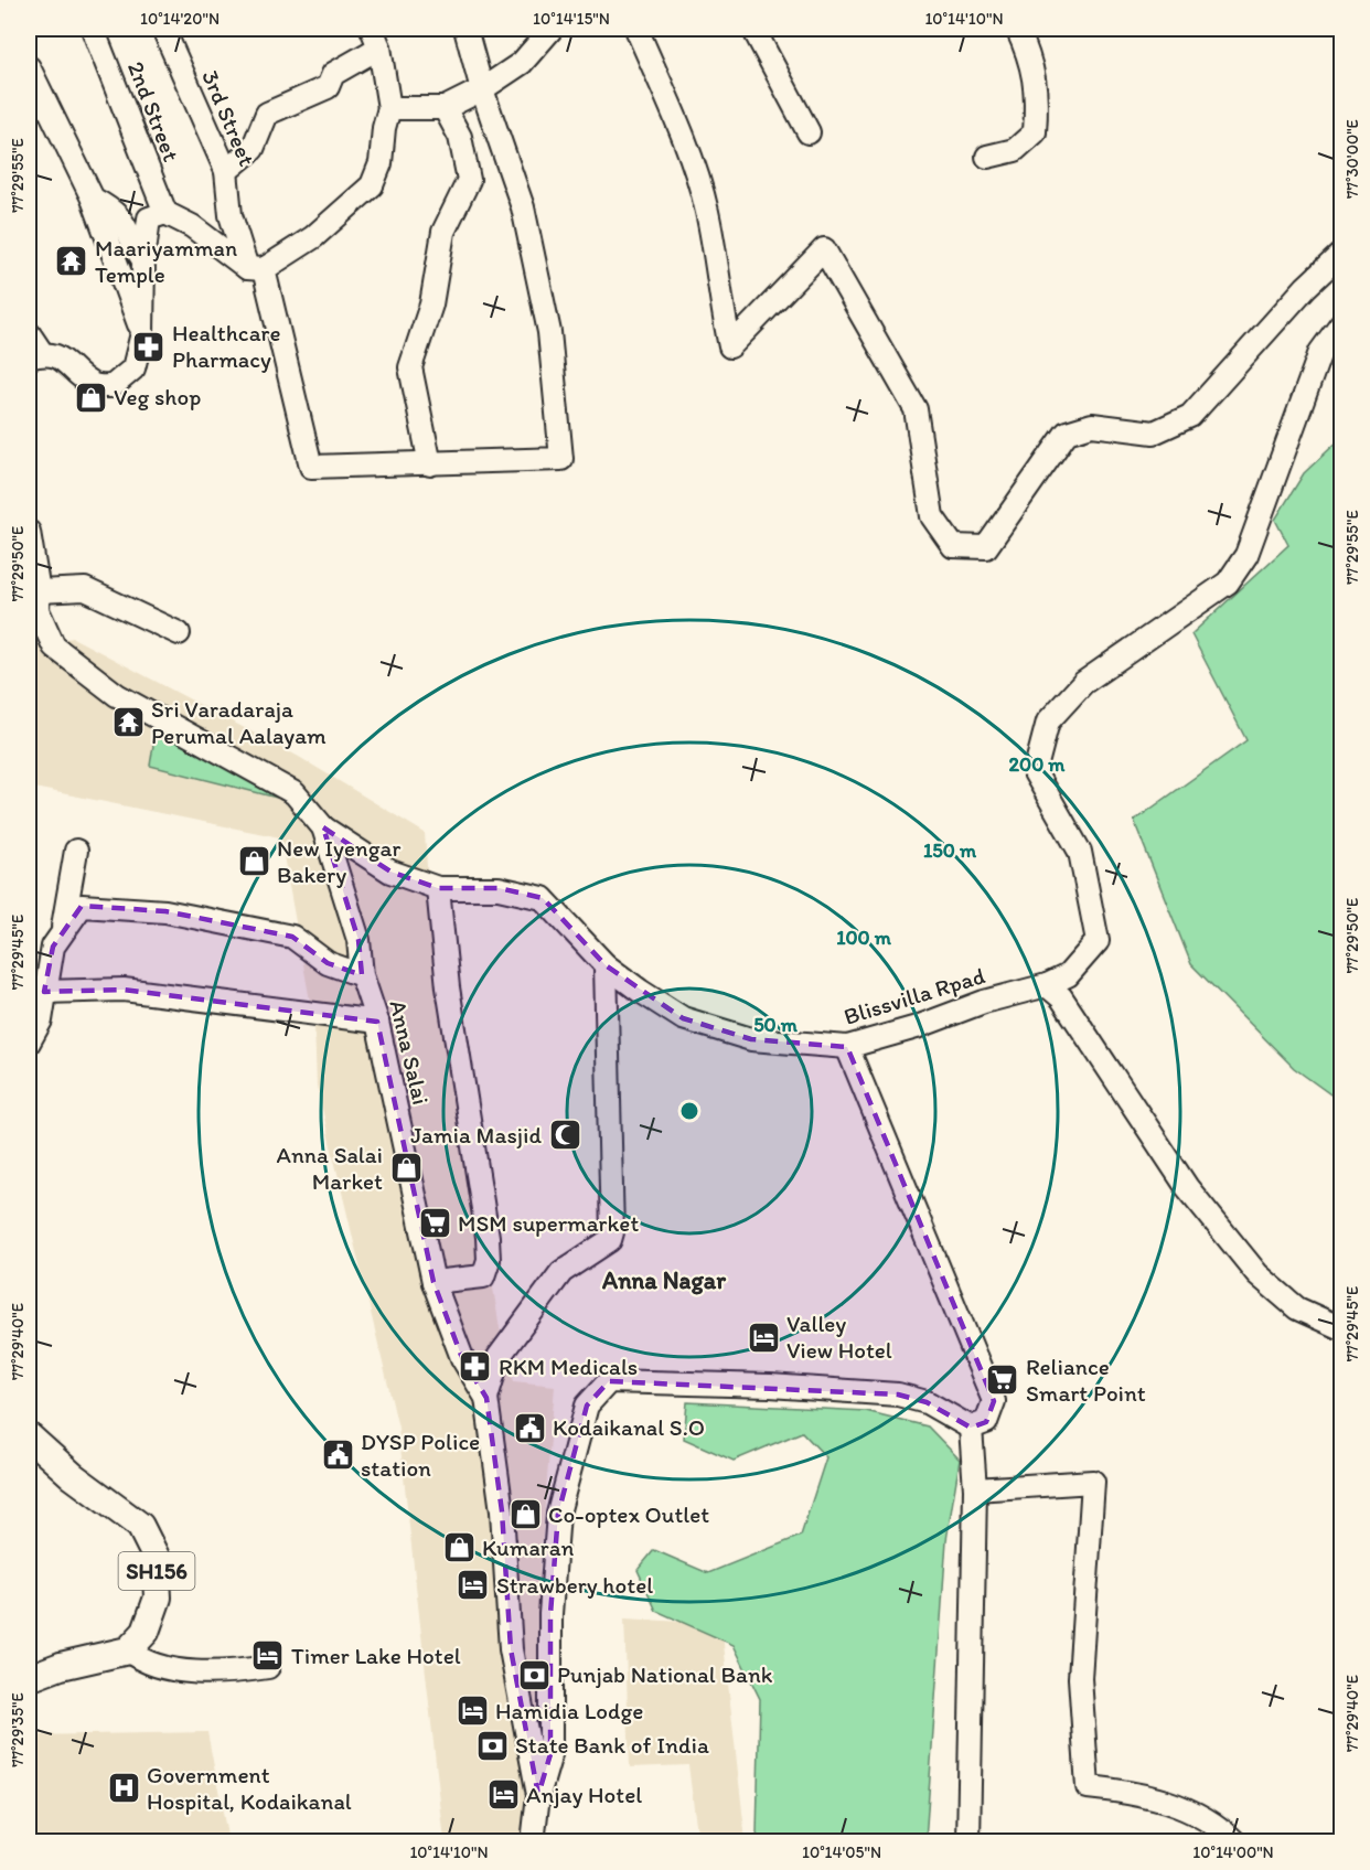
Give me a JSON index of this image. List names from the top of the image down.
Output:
{
  "streets": {
    "main road": ["SH156"],
    "street": [
      "2nd Street",
      "3rd Street",
      "Blissvilla Rpad",
      "Anna Salai"
    ]
  },
  "crossings": [
    ["Blissvilla Rpad", "Anna Salai"]
  ],
  "districts": ["Anna Nagar"],
  "places": {
    "temple": ["Maariyamman Temple", "Sri Varadaraja Perumal Aalayam"],
    "pharmacy": ["Healthcare Pharmacy", "RKM Medicals"],
    "shop": [
      "Veg shop",
      "New Iyengar Bakery",
      "Anna Salai Market",
      "Co-optex Outlet",
      "Kumaran"
    ],
    "mosque": ["Jamia Masjid"],
    "supermarket": ["MSM supermarket", "Reliance Smart Point"],
    "hotel": [
      "Valley View Hotel",
      "Strawbery hotel",
      "Timer Lake Hotel",
      "Hamidia Lodge",
      "Anjay Hotel"
    ],
    "public building": ["Kodaikanal S.O", "DYSP Police station"],
    "bank": ["Punjab National Bank", "State Bank of India"],
    "hospital": ["Government Hospital, Kodaikanal"]
  },
  "coordinates": [
    "10°14'20\"N",
    "10°14'15\"N",
    "10°14'10\"N",
    "77°30'00\"E",
    "77°29'55\"E",
    "77°29'50\"E",
    "77°29'45\"E",
    "77°29'40\"E",
    "77°29'35\"E",
    "10°14'05\"N",
    "10°14'00\"N"
  ],
  "rings": [
    "200 m",
    "150 m",
    "100 m",
    "50 m"
  ]
}
